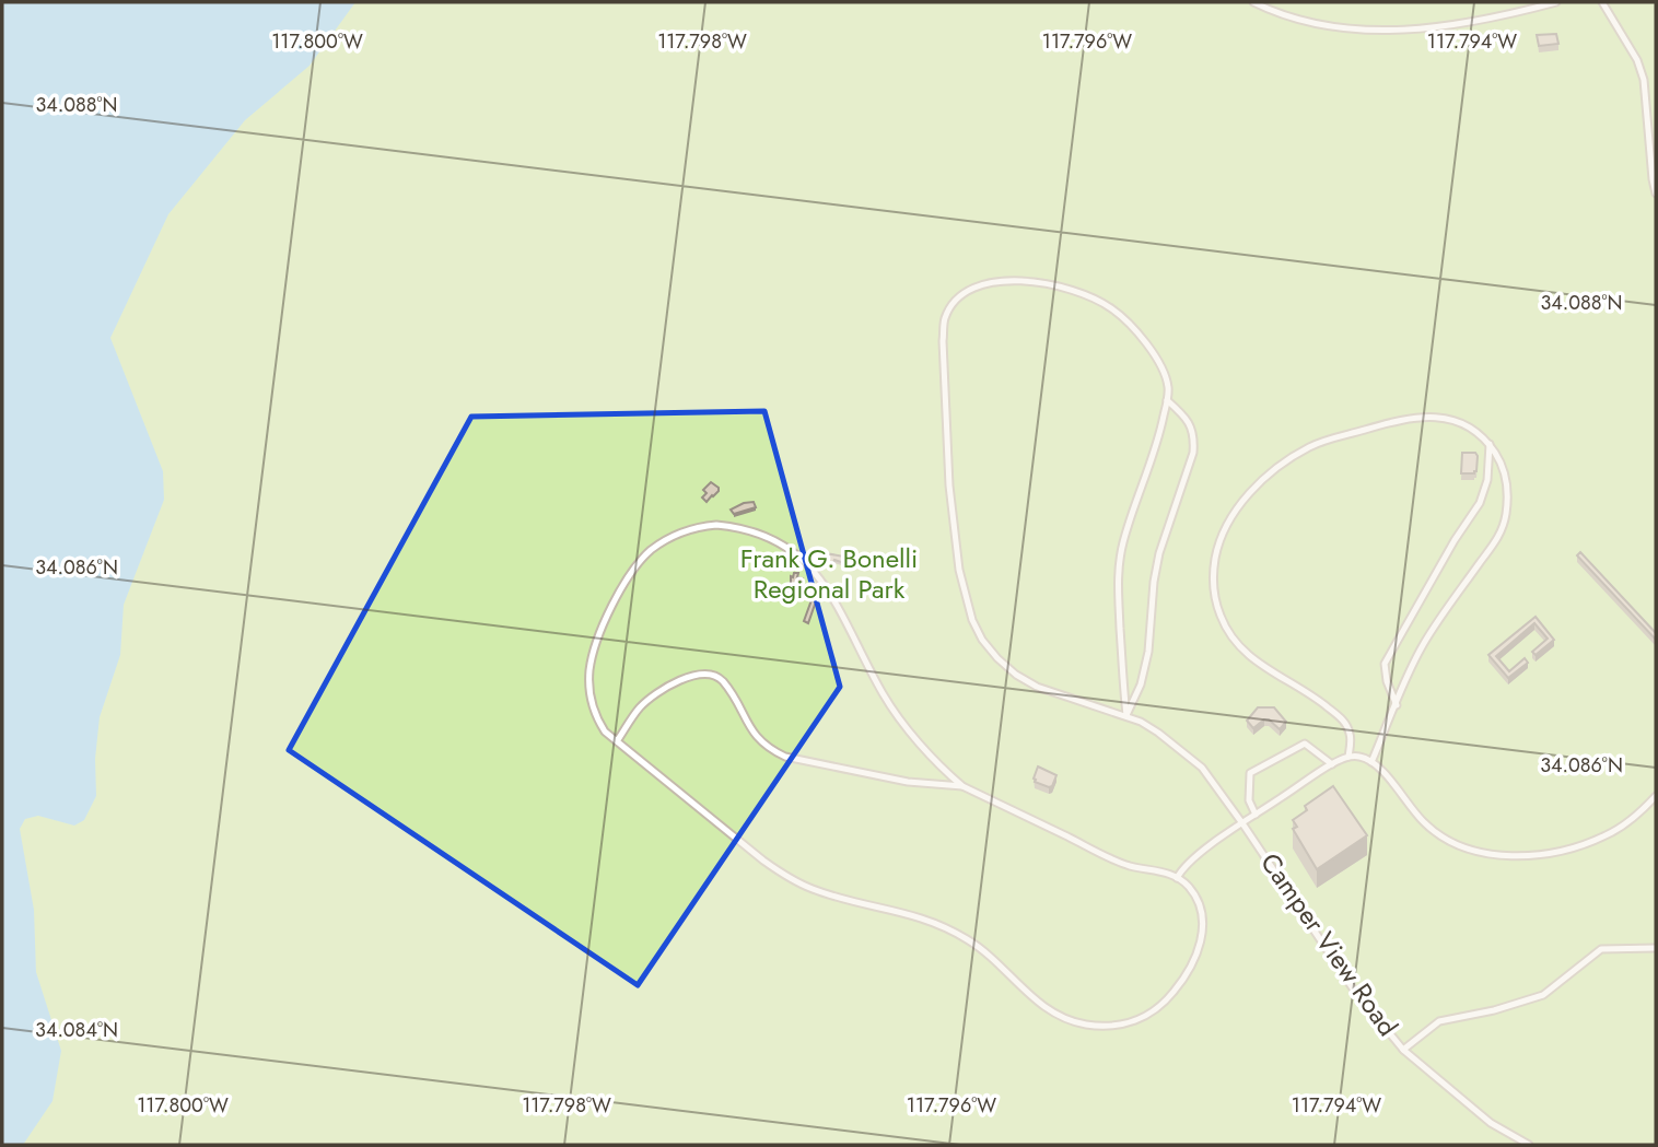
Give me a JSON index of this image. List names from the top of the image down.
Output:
{
  "streets": {
    "lane": ["Camper View Road"]
  },
  "parks": ["Frank G. Bonelli Regional Park"],
  "coordinates": [
    "117.800°W",
    "117.798°W",
    "117.796°W",
    "117.794°W",
    "34.088°N",
    "34.086°N",
    "34.084°N"
  ]
}
